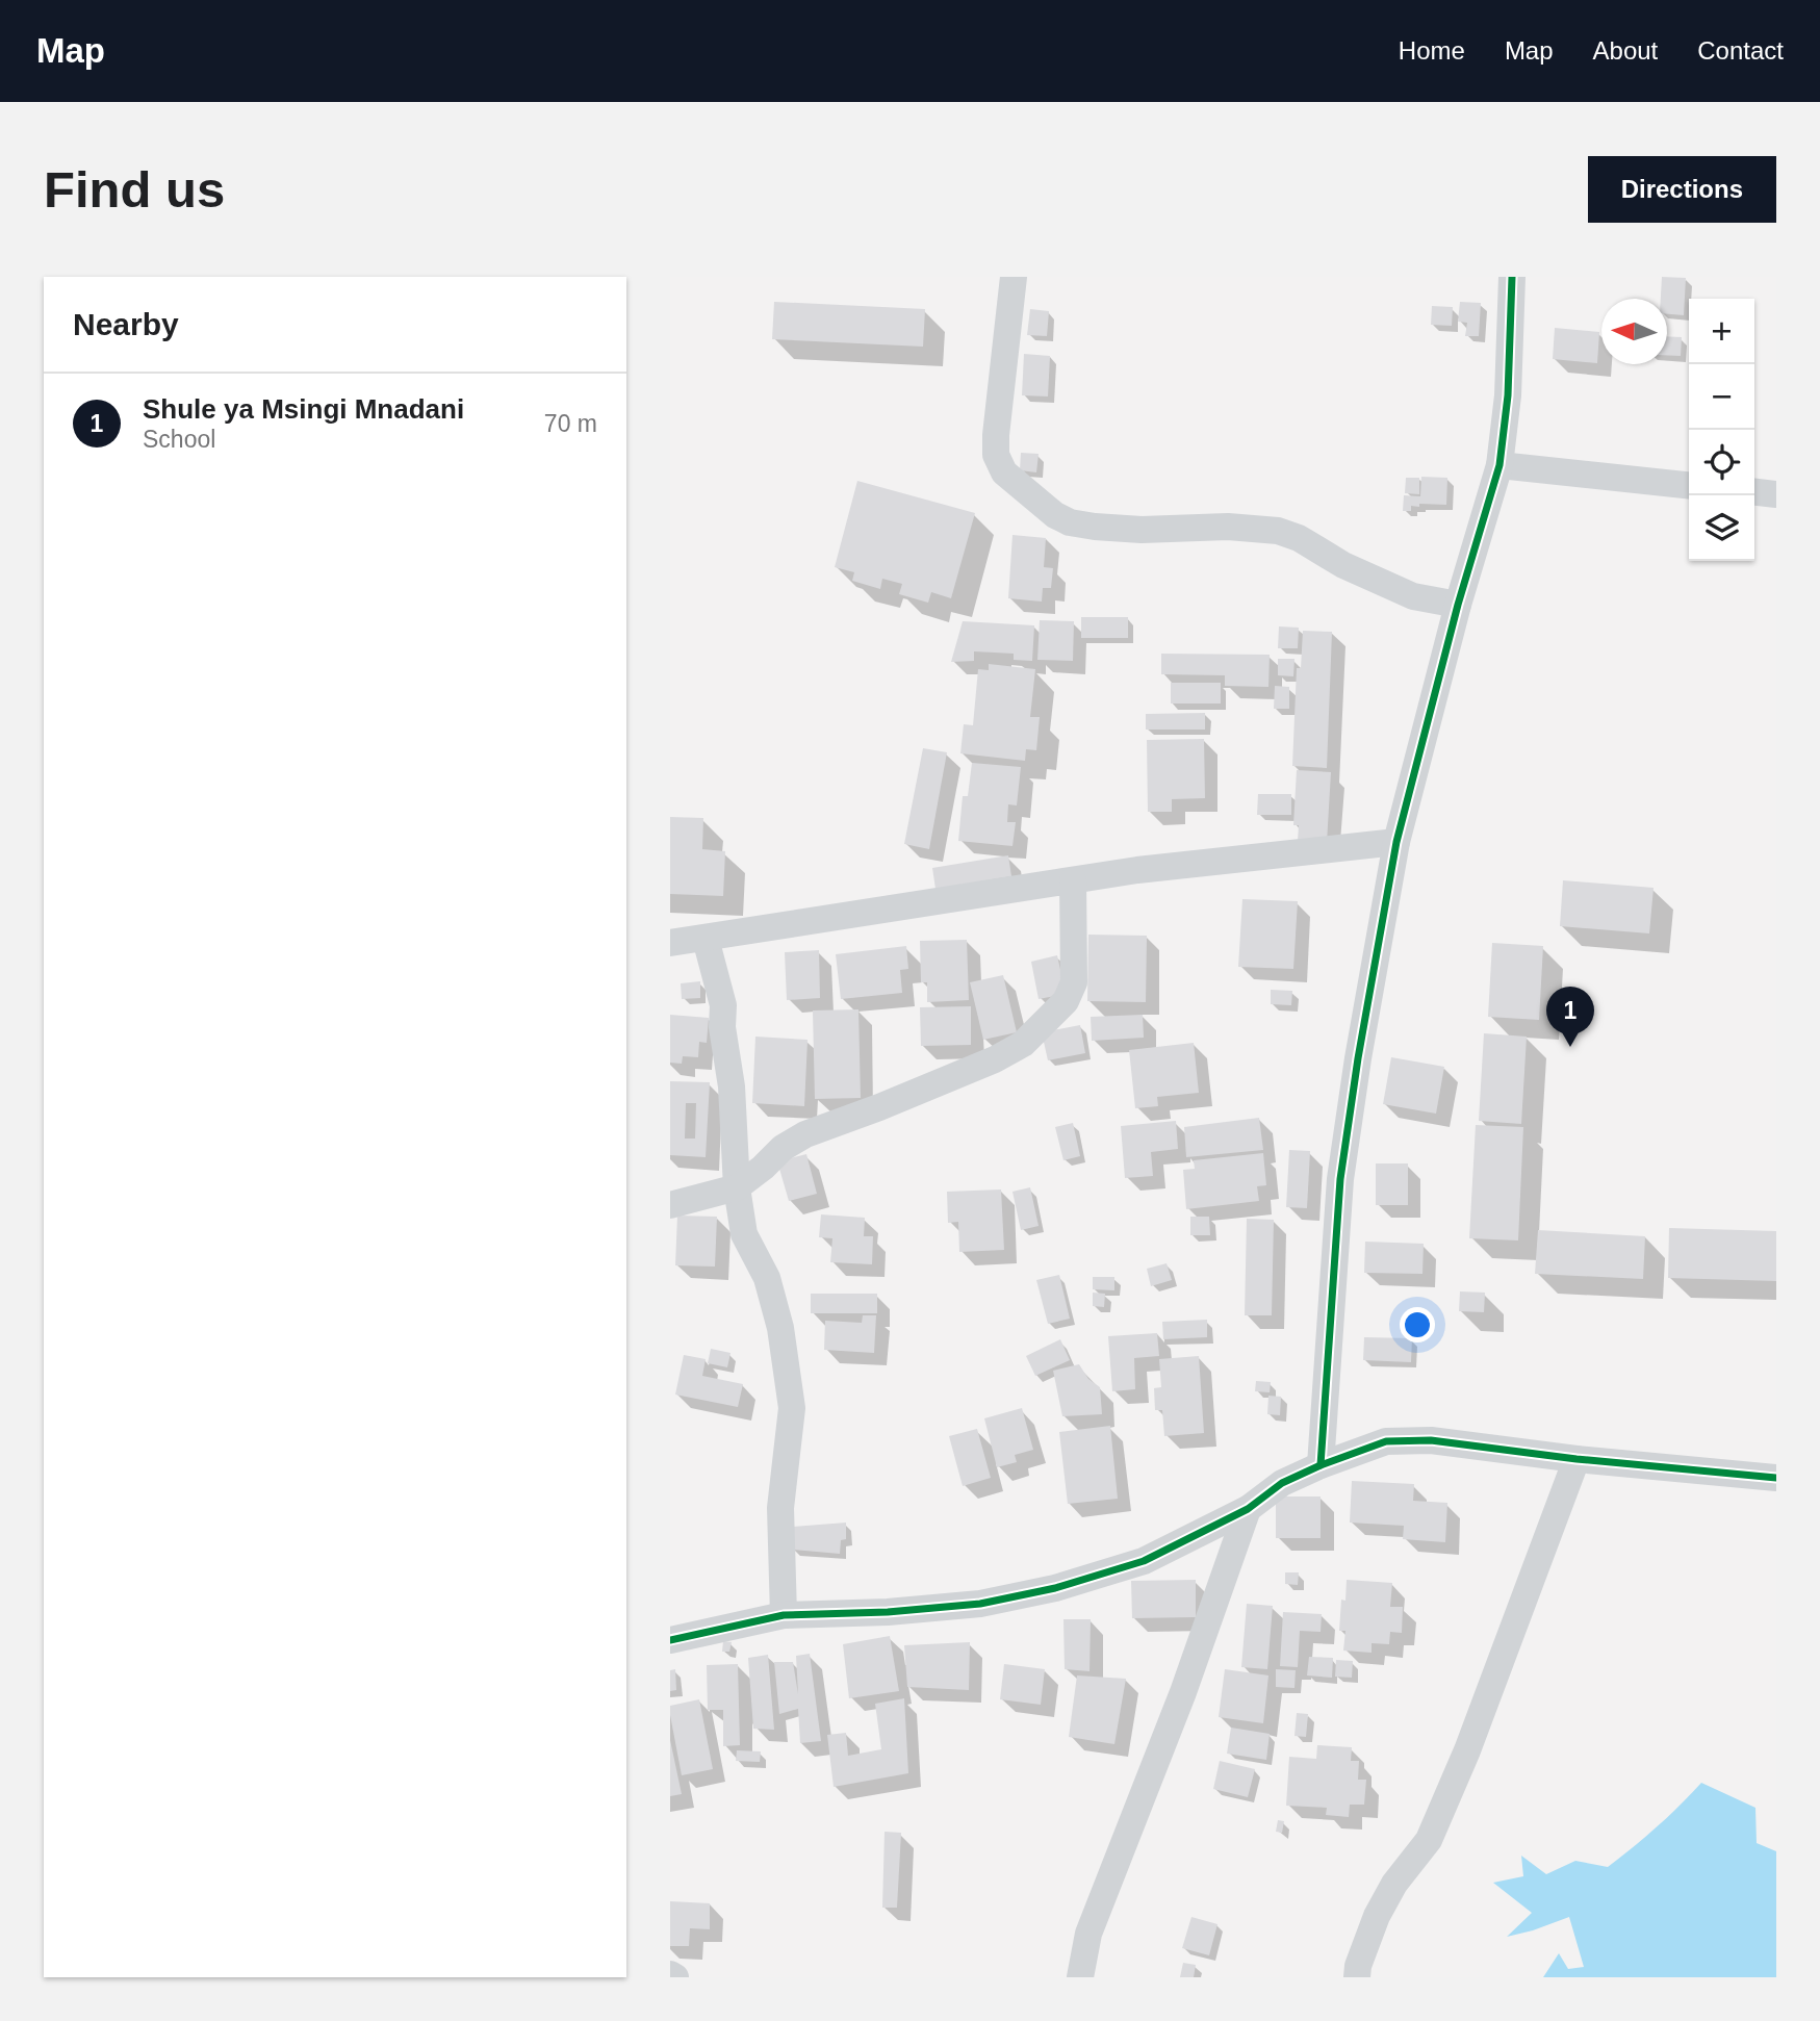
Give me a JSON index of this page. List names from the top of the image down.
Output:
{
  "north": "left",
  "page": {
    "header": "Map",
    "nav": [
      "Home",
      "Map",
      "About",
      "Contact"
    ],
    "buttons": "Directions",
    "title": "Find us",
    "heading": "Nearby",
    "map_buttons": ["+", "−"],
    "list": [
      {
        "mark": "1",
        "name": "Shule ya Msingi Mnadani",
        "note": "School",
        "value": "70 m"
      }
    ],
    "pins": "1"
  }
}
